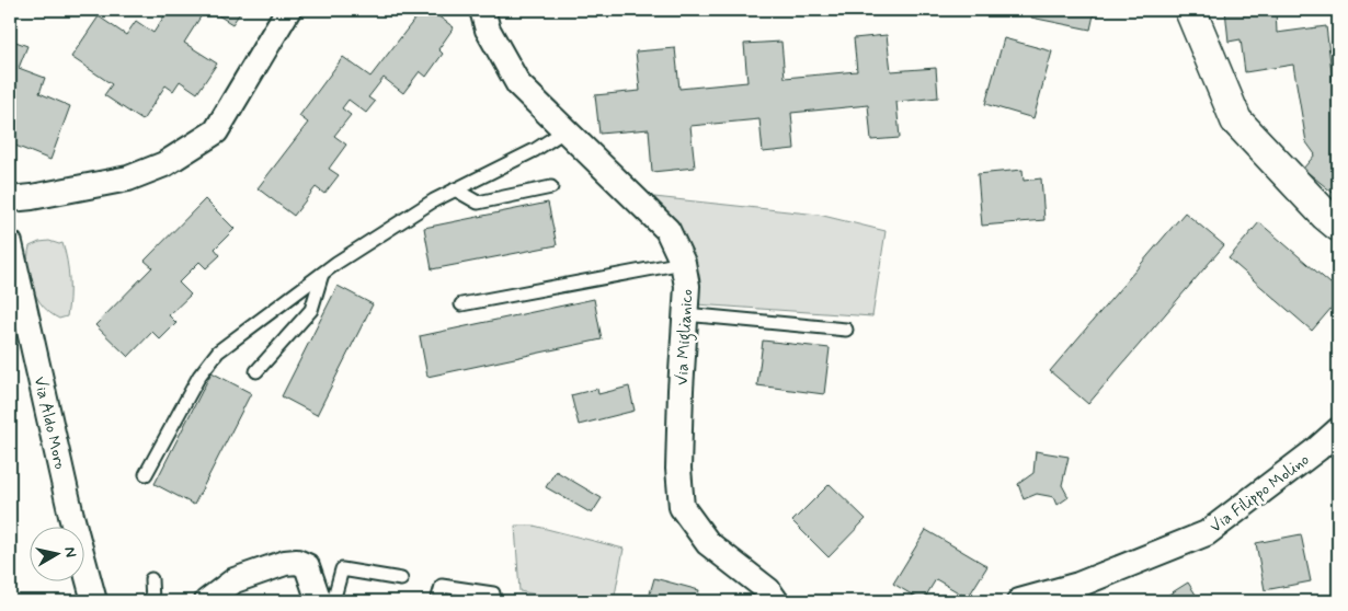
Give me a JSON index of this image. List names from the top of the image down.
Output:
{
  "streets": {
    "street": ["Via Miglianico", "Via Aldo Moro", "Via Filippo Molino"]
  },
  "north": "right"
}
